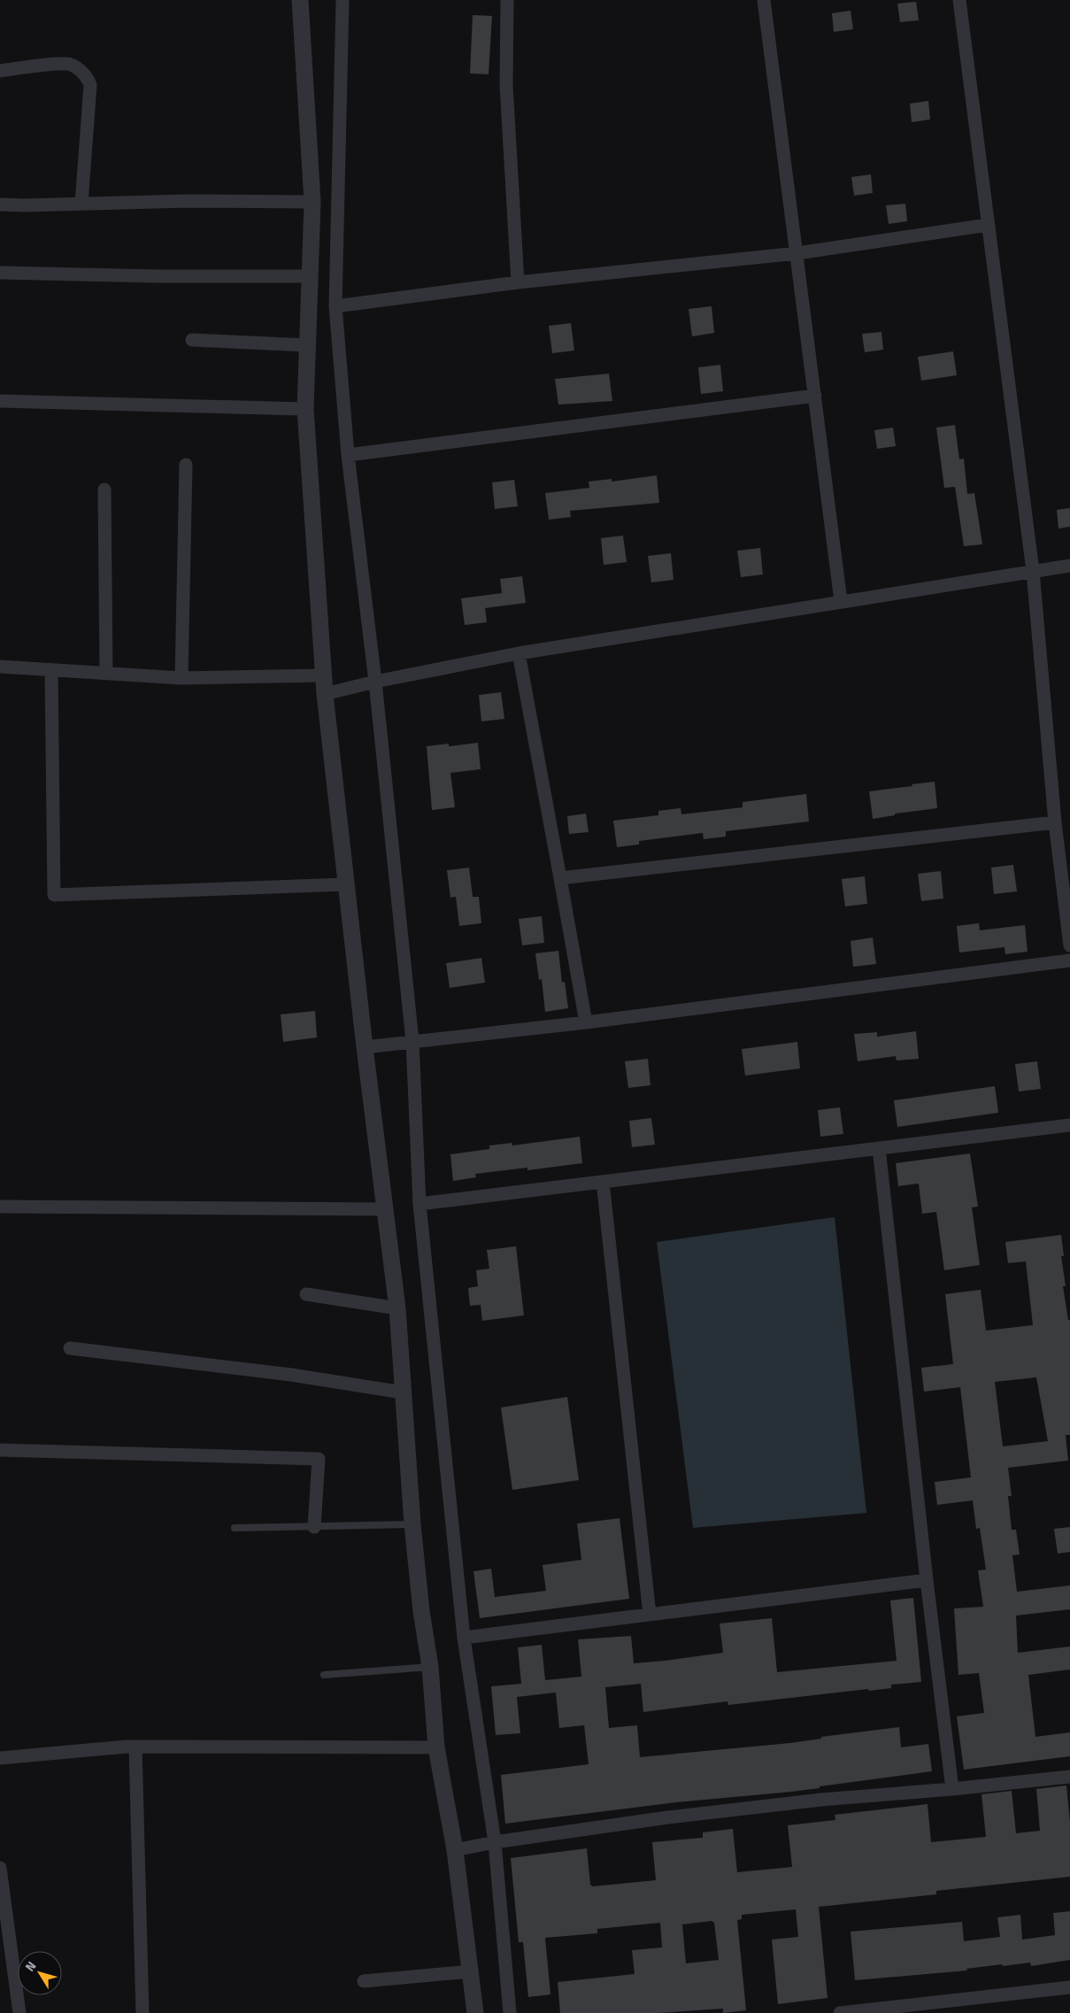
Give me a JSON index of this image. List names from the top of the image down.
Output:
{
  "north": "top left"
}
